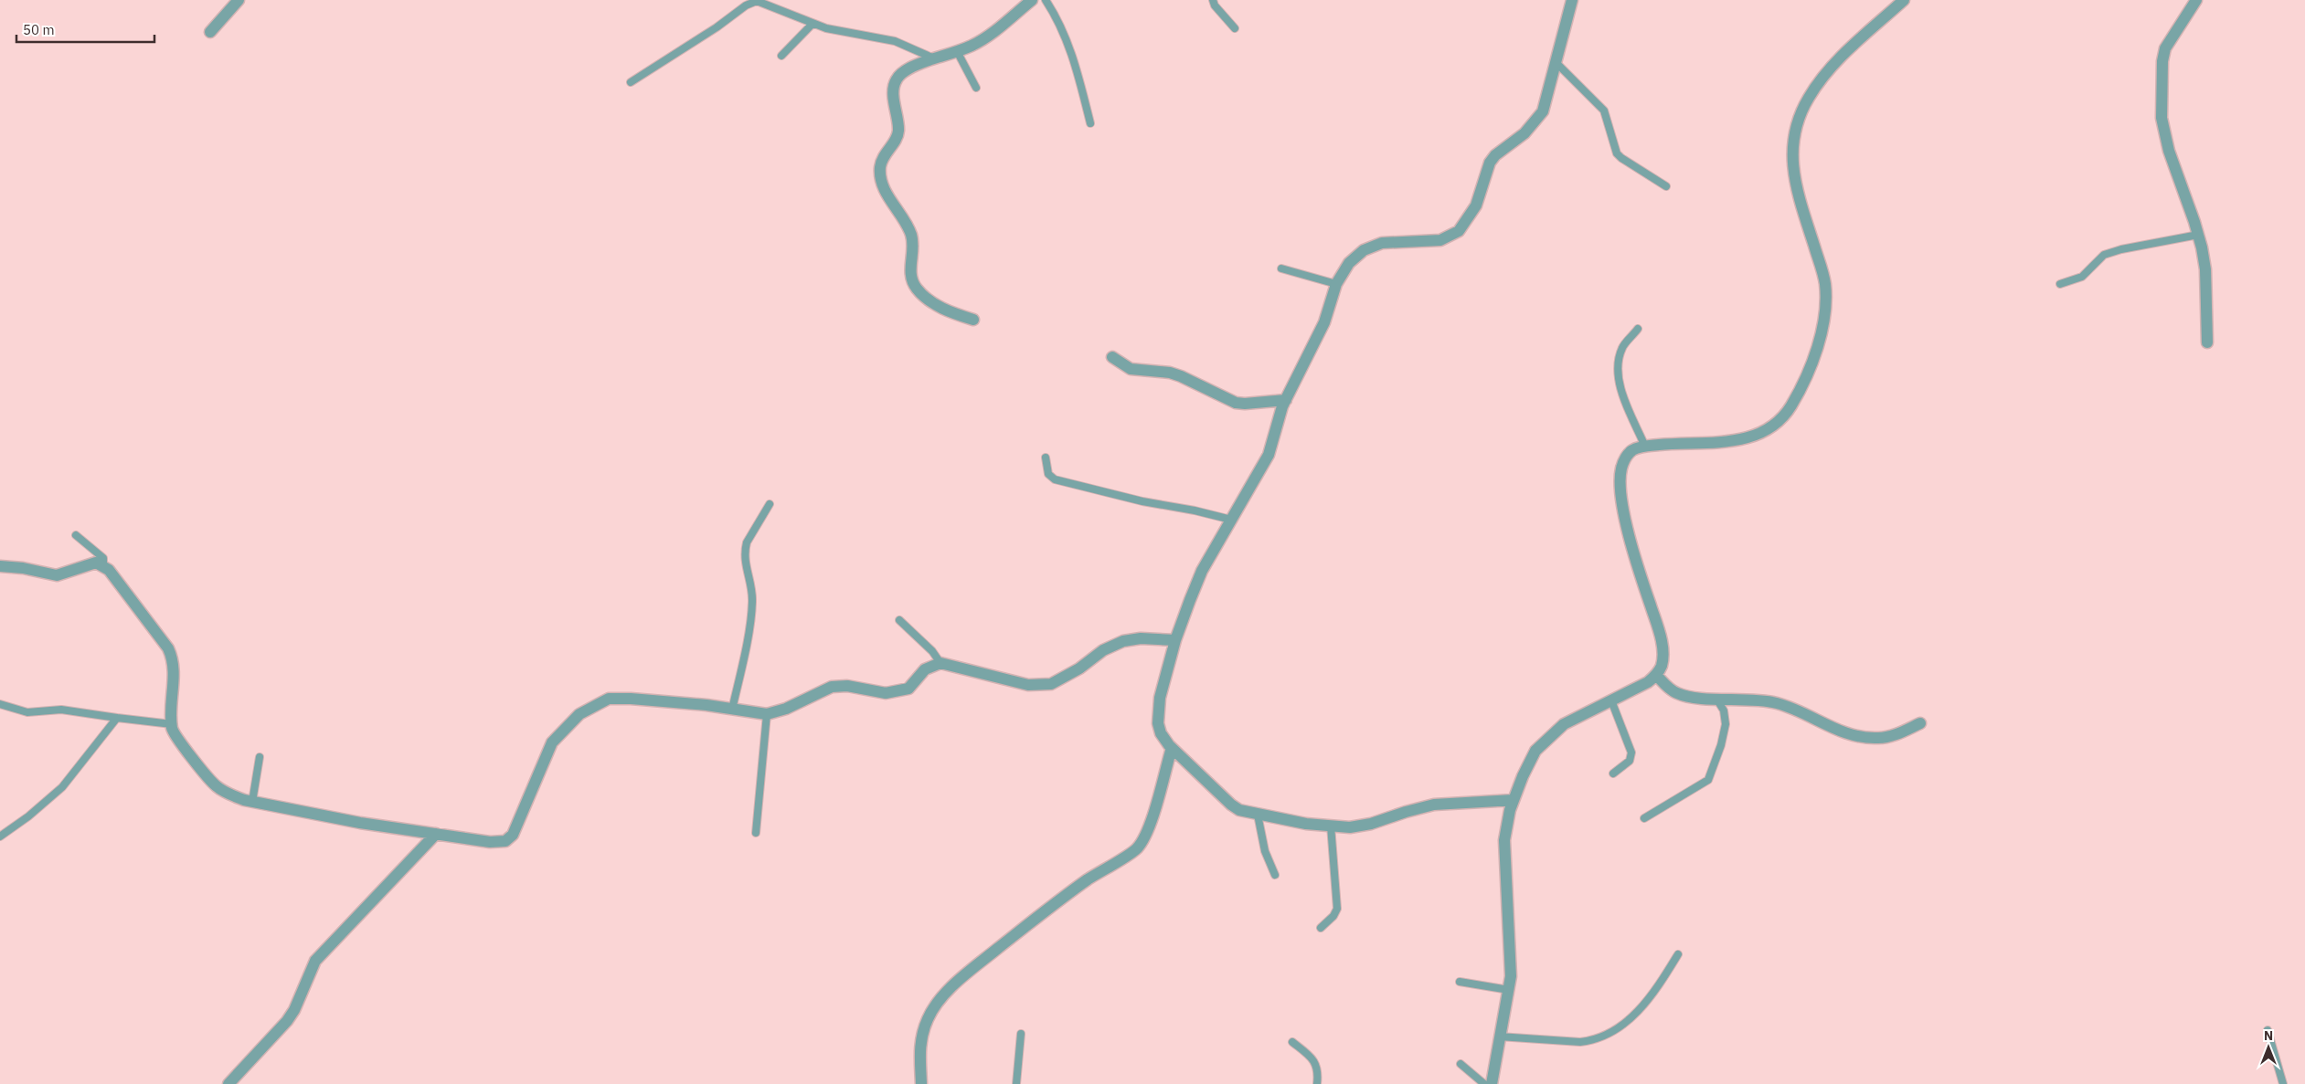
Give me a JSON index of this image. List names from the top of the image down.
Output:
{
  "scale_bar": "50 m",
  "north": "top"
}
